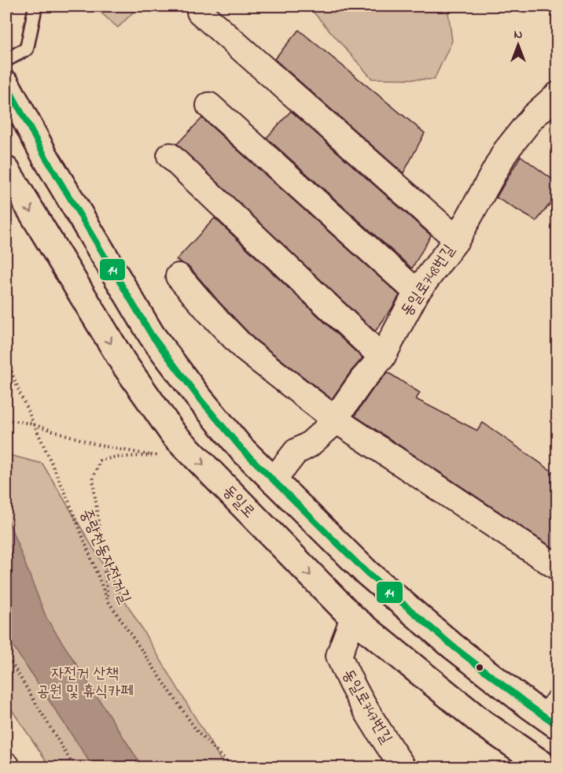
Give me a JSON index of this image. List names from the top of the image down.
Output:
{
  "streets": {
    "street": ["동일로748번길", "동일로", "동일로747번길"],
    "path": ["중랑천동자전거길"]
  },
  "crossings": [
    ["동일로", "동일로747번길"]
  ],
  "parks": ["자전거 산책 공원 및 휴식카페"],
  "lines": ["transit line 14"],
  "north": "top"
}
